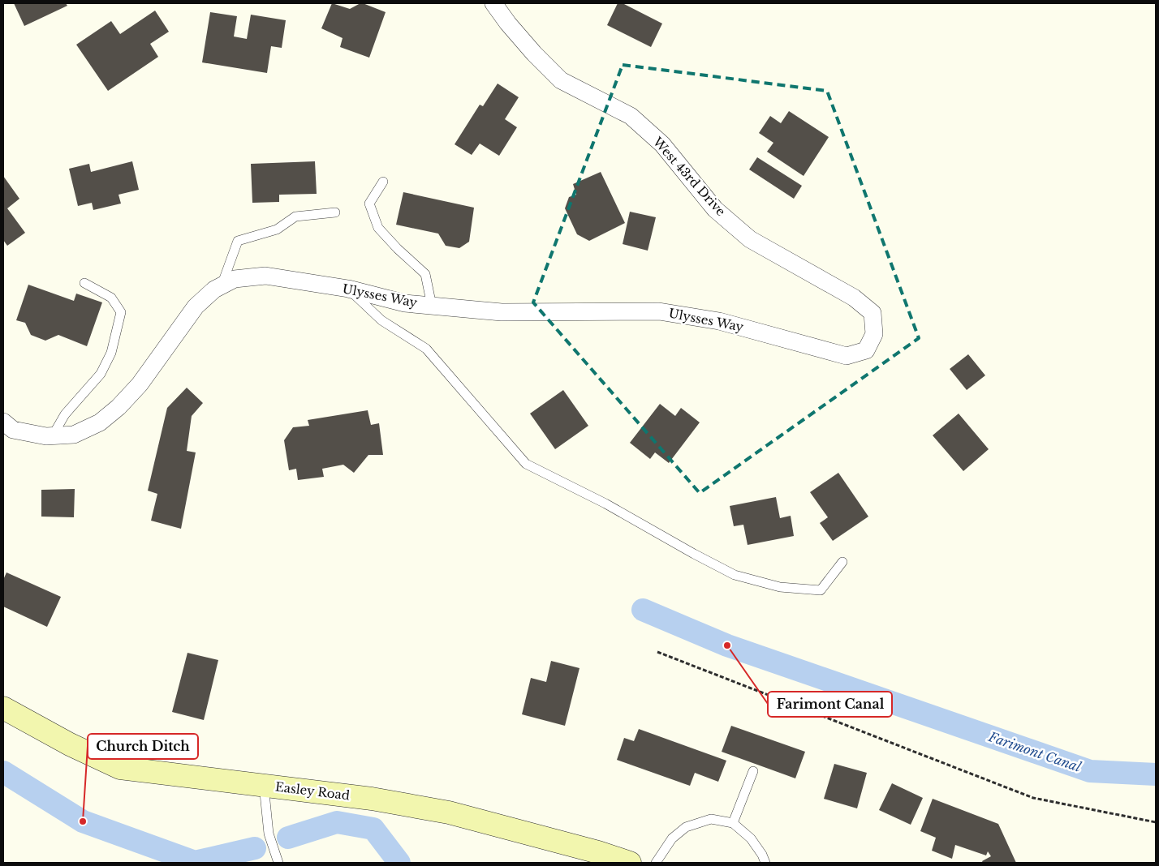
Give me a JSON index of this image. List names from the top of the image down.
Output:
{
  "streets": {
    "street": ["West 43rd Drive", "Ulysses Way", "Easley Road"]
  },
  "crossings": [
    ["West 43rd Drive", "Ulysses Way"]
  ],
  "water": ["Farimont Canal"],
  "places": ["Farimont Canal", "Church Ditch"]
}
